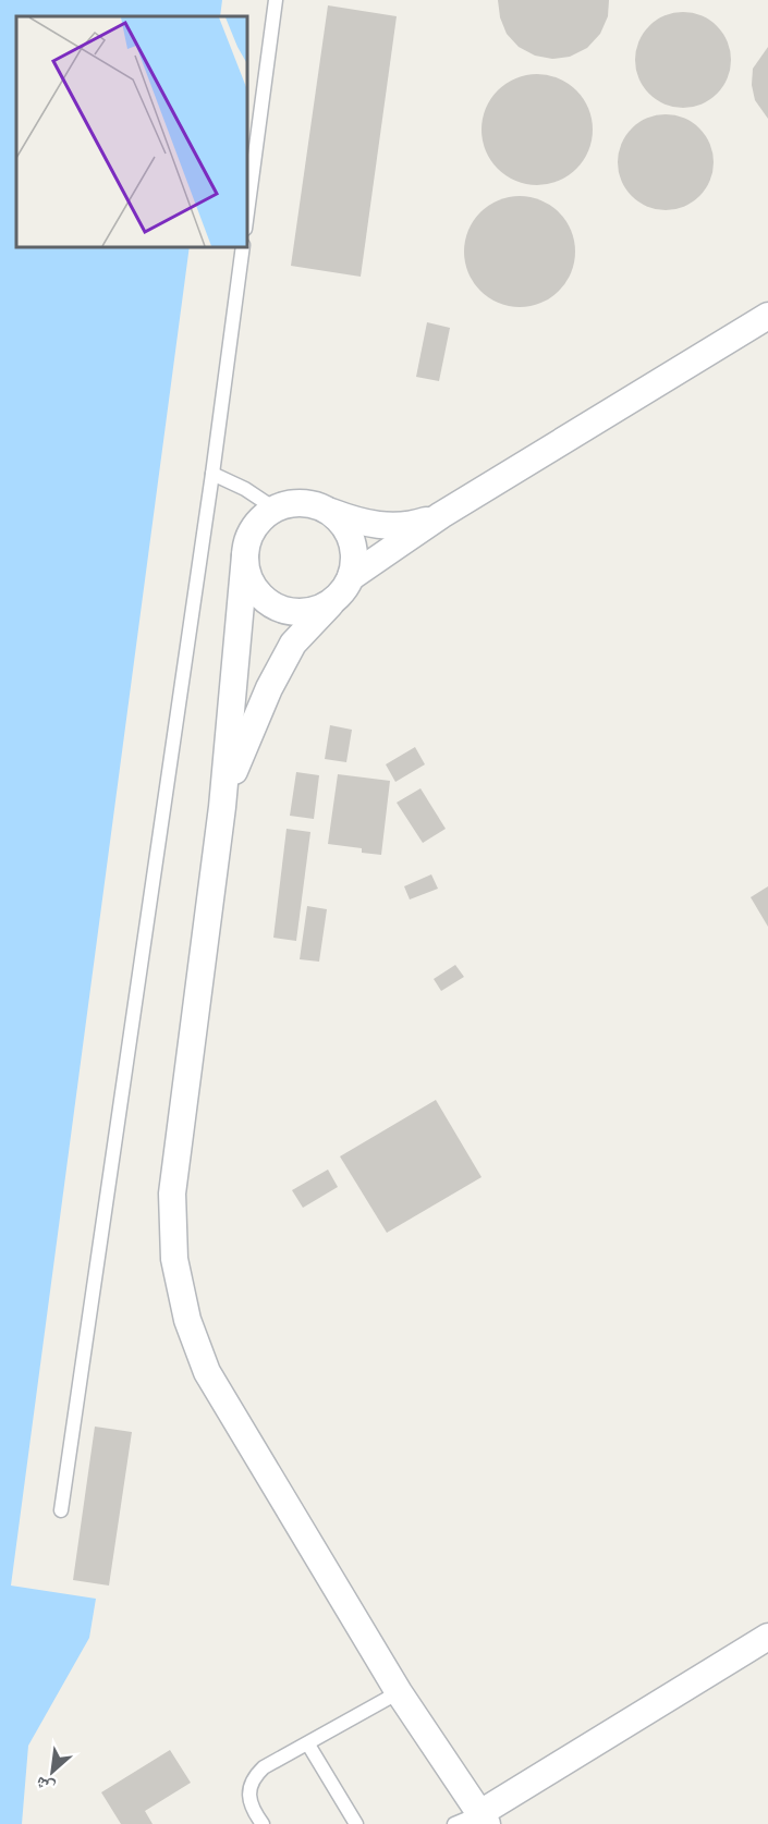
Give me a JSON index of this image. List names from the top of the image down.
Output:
{
  "north": "bottom left"
}
